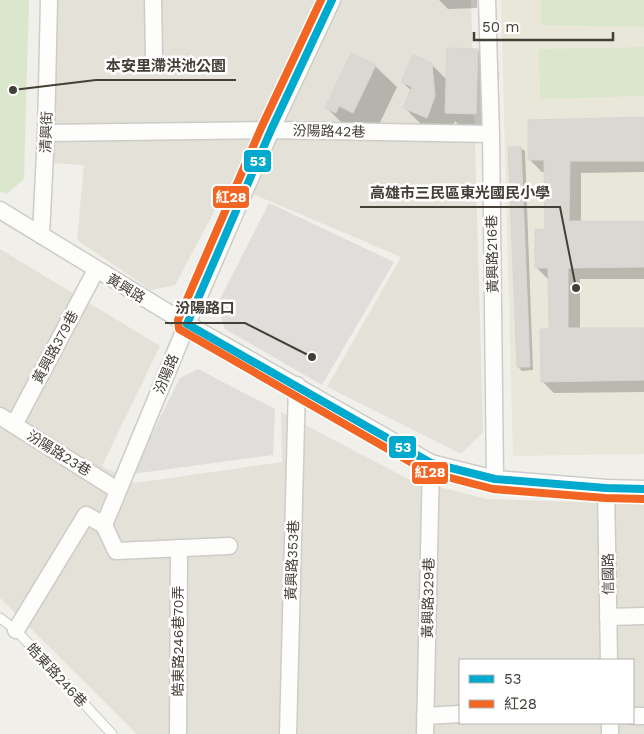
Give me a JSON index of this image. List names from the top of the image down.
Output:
{
  "streets": {
    "street": [
      "汾陽路42巷",
      "清興街",
      "黃興路216巷",
      "黃興路",
      "黃興路379巷",
      "汾陽路",
      "汾陽路23巷",
      "黃興路353巷",
      "信國路",
      "黃興路329巷",
      "皓東路246巷70弄"
    ],
    "lane": ["皓東路246巷"]
  },
  "crossings": [
    ["汾陽路42巷", "清興街"],
    ["汾陽路42巷", "黃興路216巷"],
    ["汾陽路42巷", "汾陽路"],
    ["清興街", "黃興路"],
    ["黃興路216巷", "黃興路"],
    ["黃興路", "黃興路379巷"],
    ["黃興路", "汾陽路"],
    ["黃興路", "黃興路353巷"],
    ["黃興路", "信國路"],
    ["黃興路", "黃興路329巷"],
    ["黃興路379巷", "汾陽路23巷"],
    ["汾陽路", "汾陽路23巷"]
  ],
  "places": ["本安里滯洪池公園", "高雄市三民區東光國民小學", "汾陽路口"],
  "lines": ["transit line 53", "transit line 紅28"],
  "legend": ["53", "紅28"],
  "scale_bar": "50 m"
}
